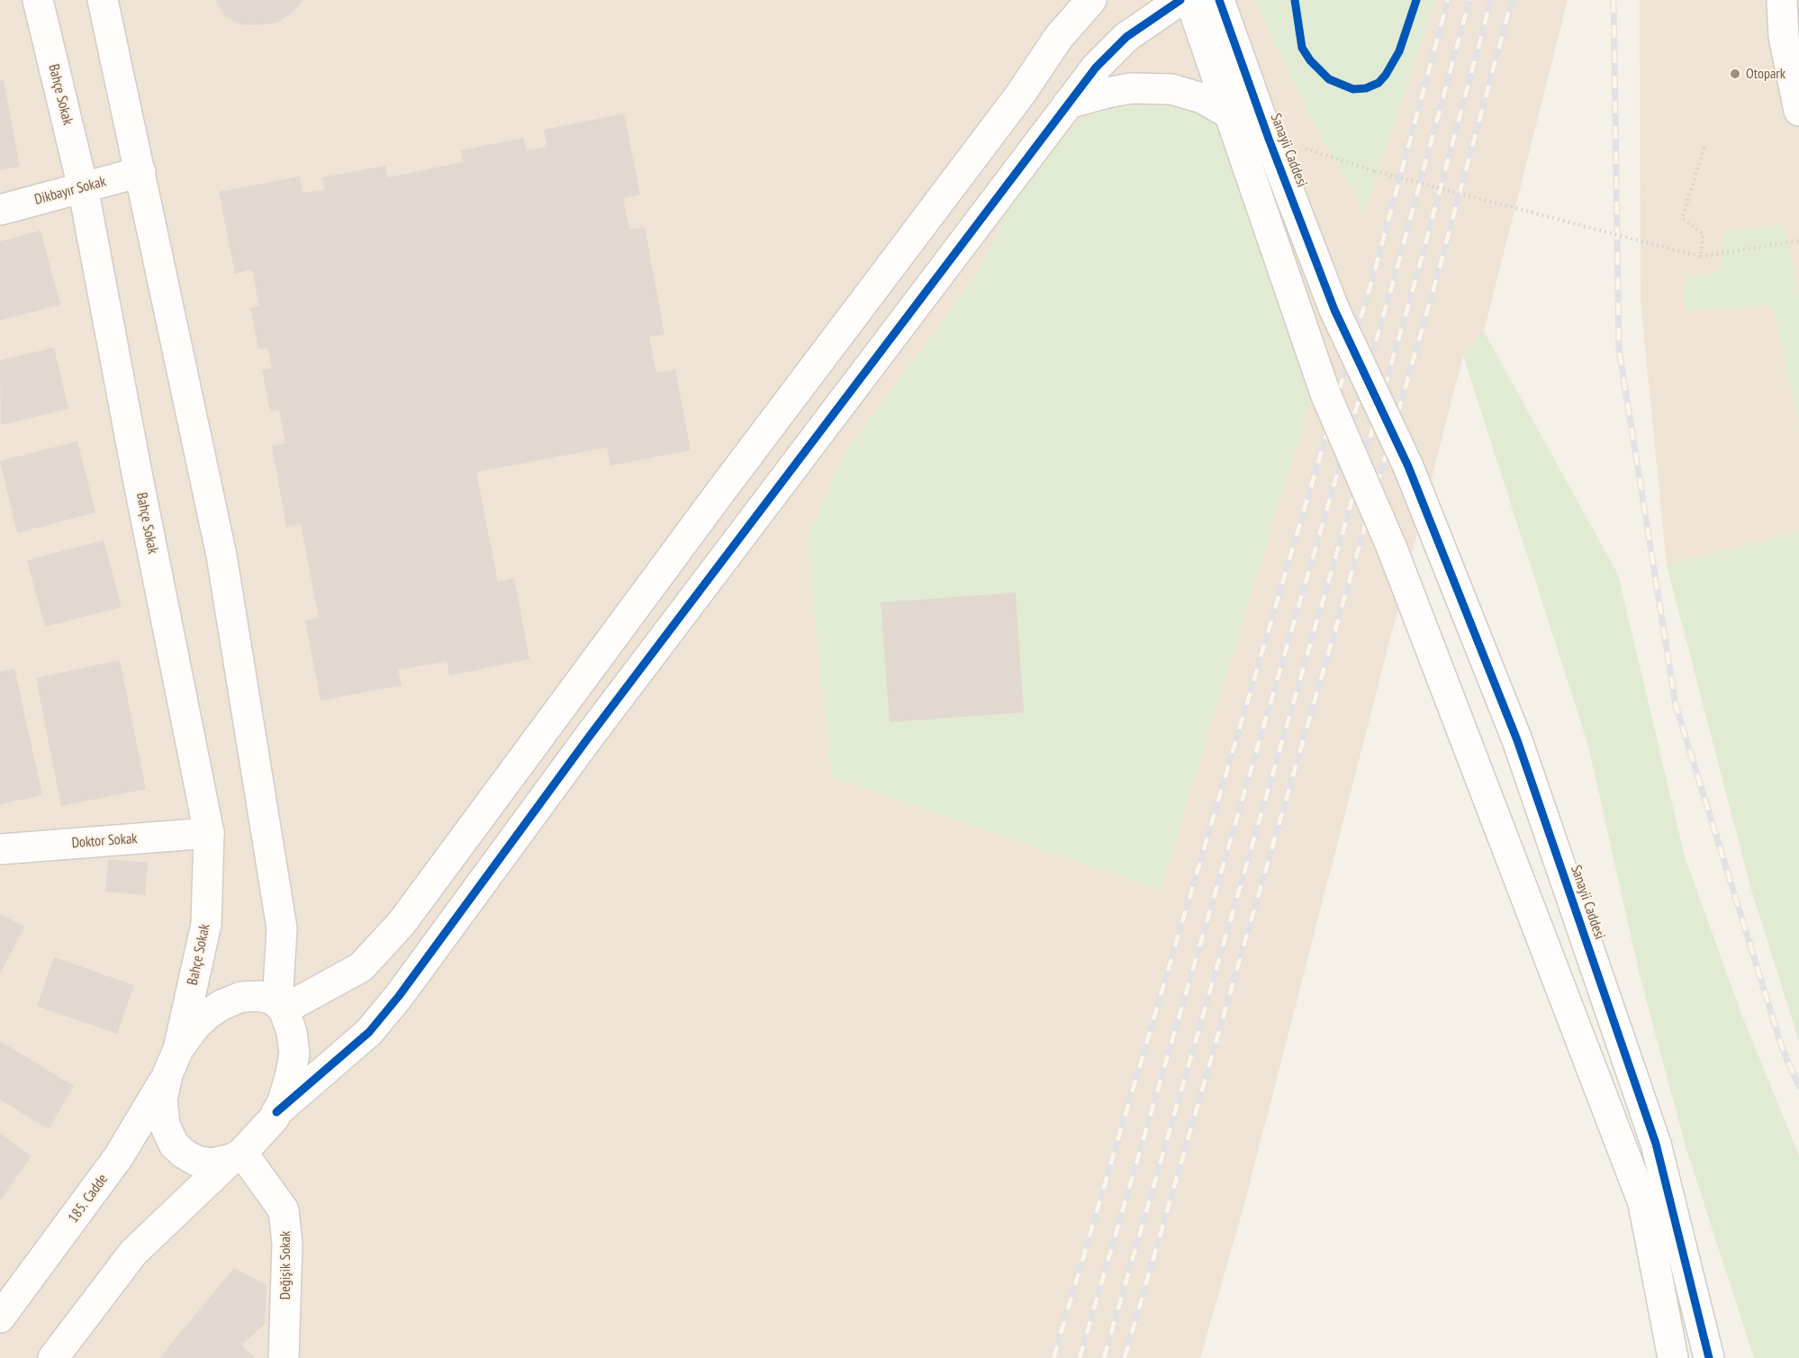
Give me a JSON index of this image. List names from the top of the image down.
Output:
{
  "streets": {
    "street": [
      "Bahçe Sokak",
      "Sanayii Caddesi",
      "Dikbayır Sokak",
      "Doktor Sokak",
      "185. Cadde",
      "Değişik Sokak"
    ]
  },
  "crossings": [
    ["Bahçe Sokak", "Dikbayır Sokak"],
    ["Bahçe Sokak", "Doktor Sokak"],
    ["Bahçe Sokak", "185. Cadde"],
    ["Bahçe Sokak", "Değişik Sokak"],
    ["185. Cadde", "Değişik Sokak"]
  ],
  "places": ["Otopark"]
}
